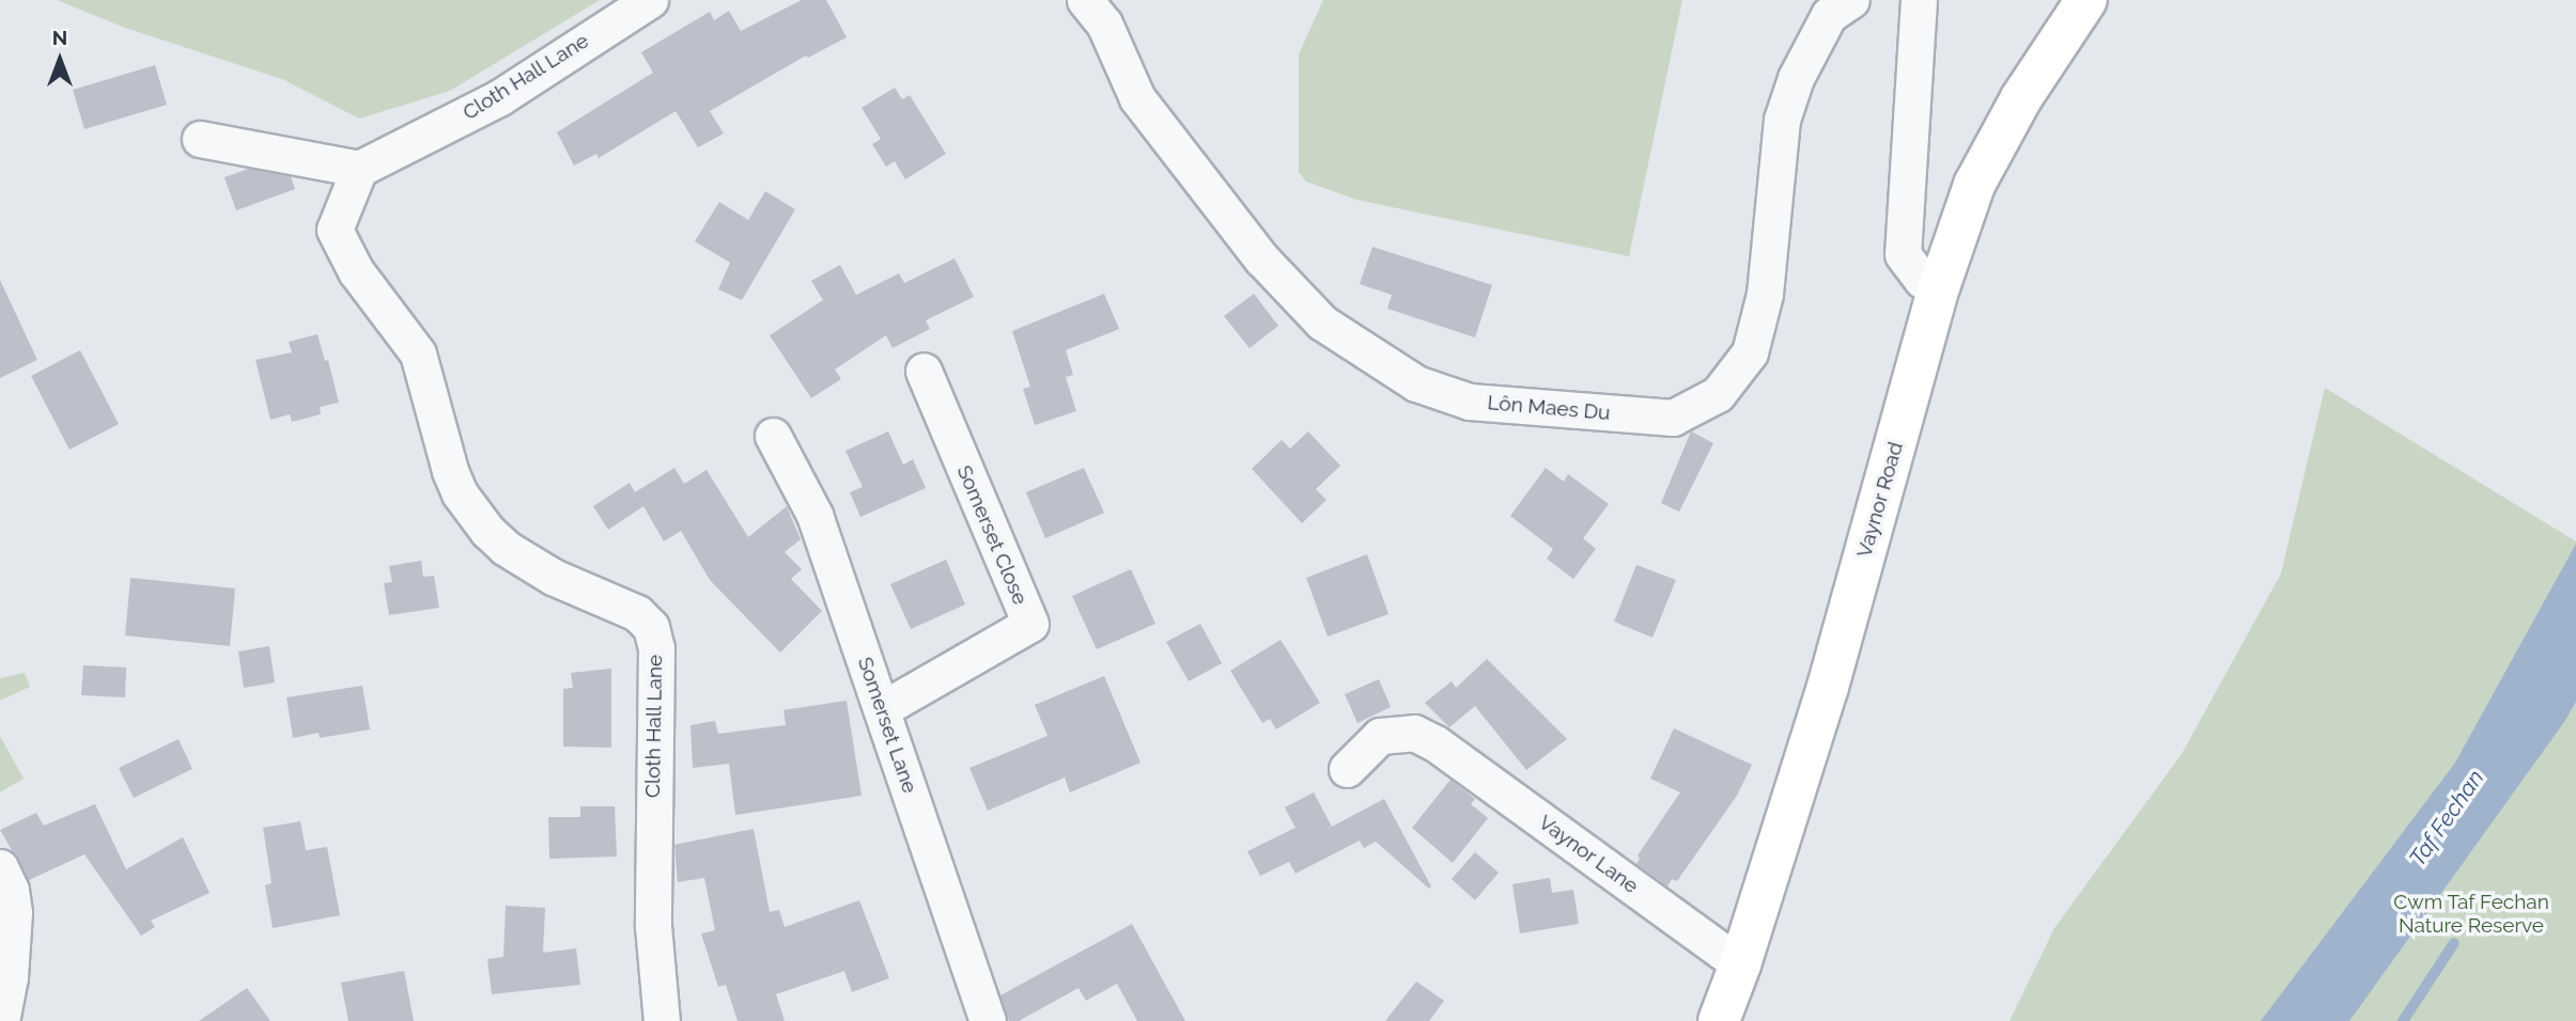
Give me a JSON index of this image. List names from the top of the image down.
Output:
{
  "streets": {
    "street": [
      "Cloth Hall Lane",
      "Lôn Maes Du",
      "Vaynor Road",
      "Somerset Close",
      "Somerset Lane",
      "Vaynor Lane"
    ]
  },
  "crossings": [
    ["Vaynor Road", "Vaynor Lane"],
    ["Somerset Close", "Somerset Lane"]
  ],
  "water": ["Taf Fechan"],
  "parks": ["Cwm Taf Fechan Nature Reserve"],
  "north": "top"
}
